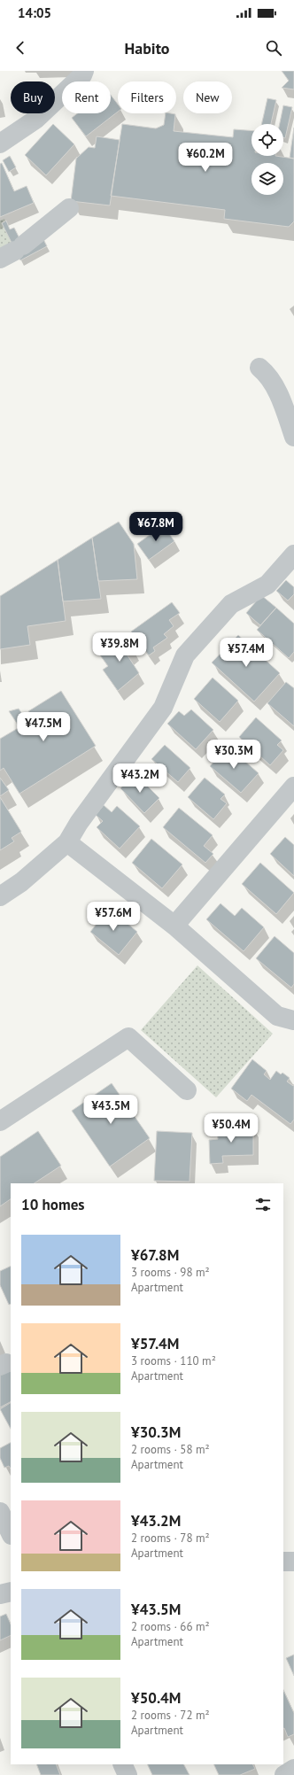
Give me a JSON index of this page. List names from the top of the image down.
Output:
{
  "page": {
    "status": "14:05",
    "header": "Habito",
    "chip": [
      "Buy",
      "Rent",
      "Filters",
      "New"
    ],
    "price": [
      "¥60.2M",
      "¥67.8M",
      "¥39.8M",
      "¥57.4M",
      "¥47.5M",
      "¥30.3M",
      "¥43.2M",
      "¥57.6M",
      "¥43.5M",
      "¥50.4M"
    ],
    "heading": "10 homes",
    "list": [
      {
        "name": "¥67.8M",
        "note": "3 rooms · 98 m² · Apartment"
      },
      {
        "name": "¥57.4M",
        "note": "3 rooms · 110 m² · Apartment"
      },
      {
        "name": "¥30.3M",
        "note": "2 rooms · 58 m² · Apartment"
      },
      {
        "name": "¥43.2M",
        "note": "2 rooms · 78 m² · Apartment"
      },
      {
        "name": "¥43.5M",
        "note": "2 rooms · 66 m² · Apartment"
      },
      {
        "name": "¥50.4M",
        "note": "2 rooms · 72 m² · Apartment"
      }
    ]
  }
}
